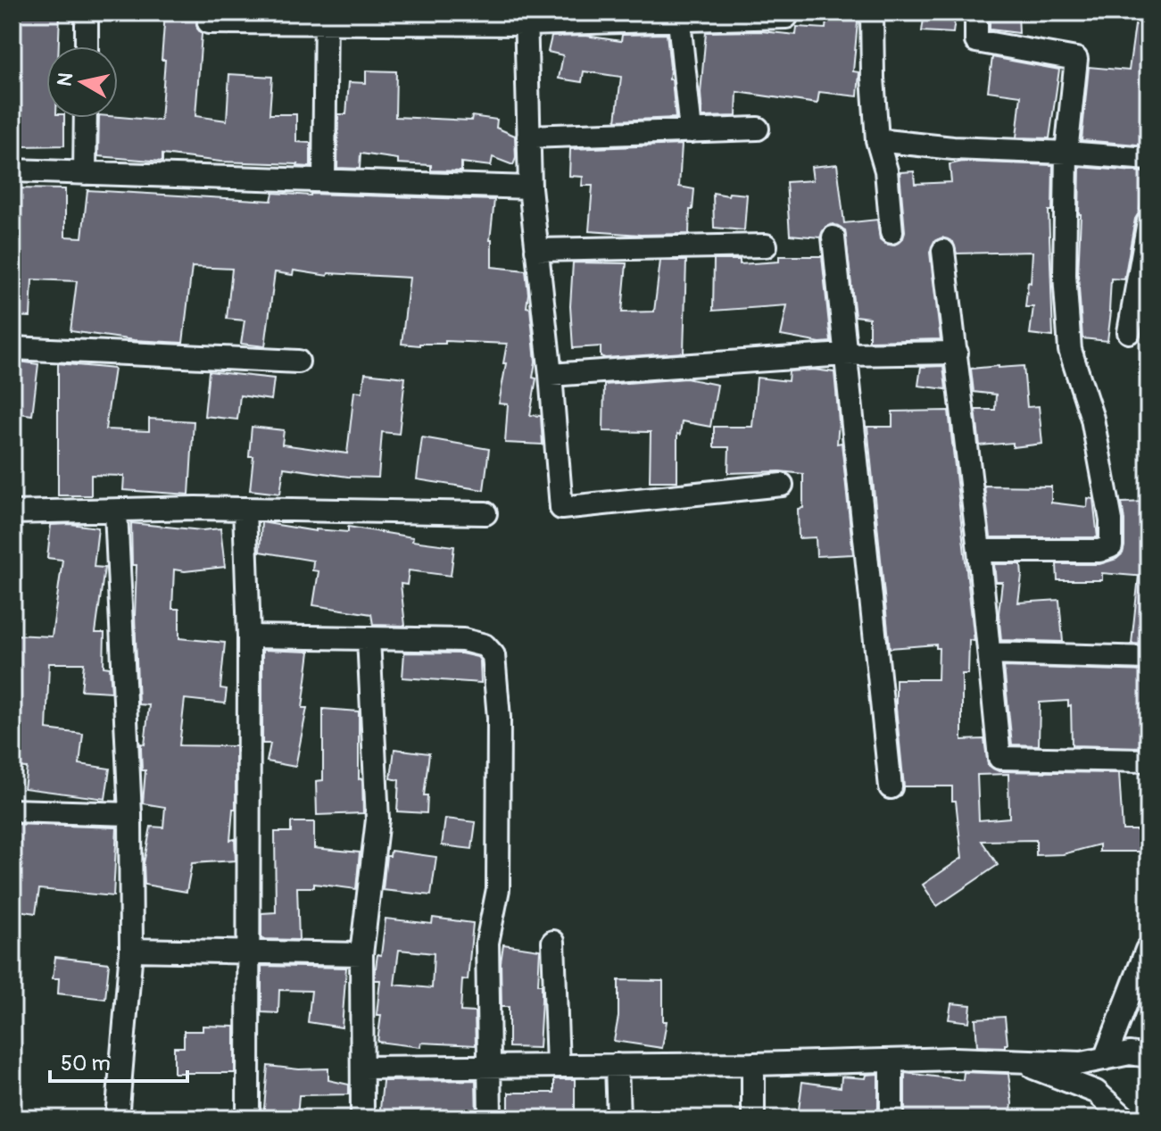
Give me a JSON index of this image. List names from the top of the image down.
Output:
{
  "scale_bar": "50 m",
  "north": "left"
}
